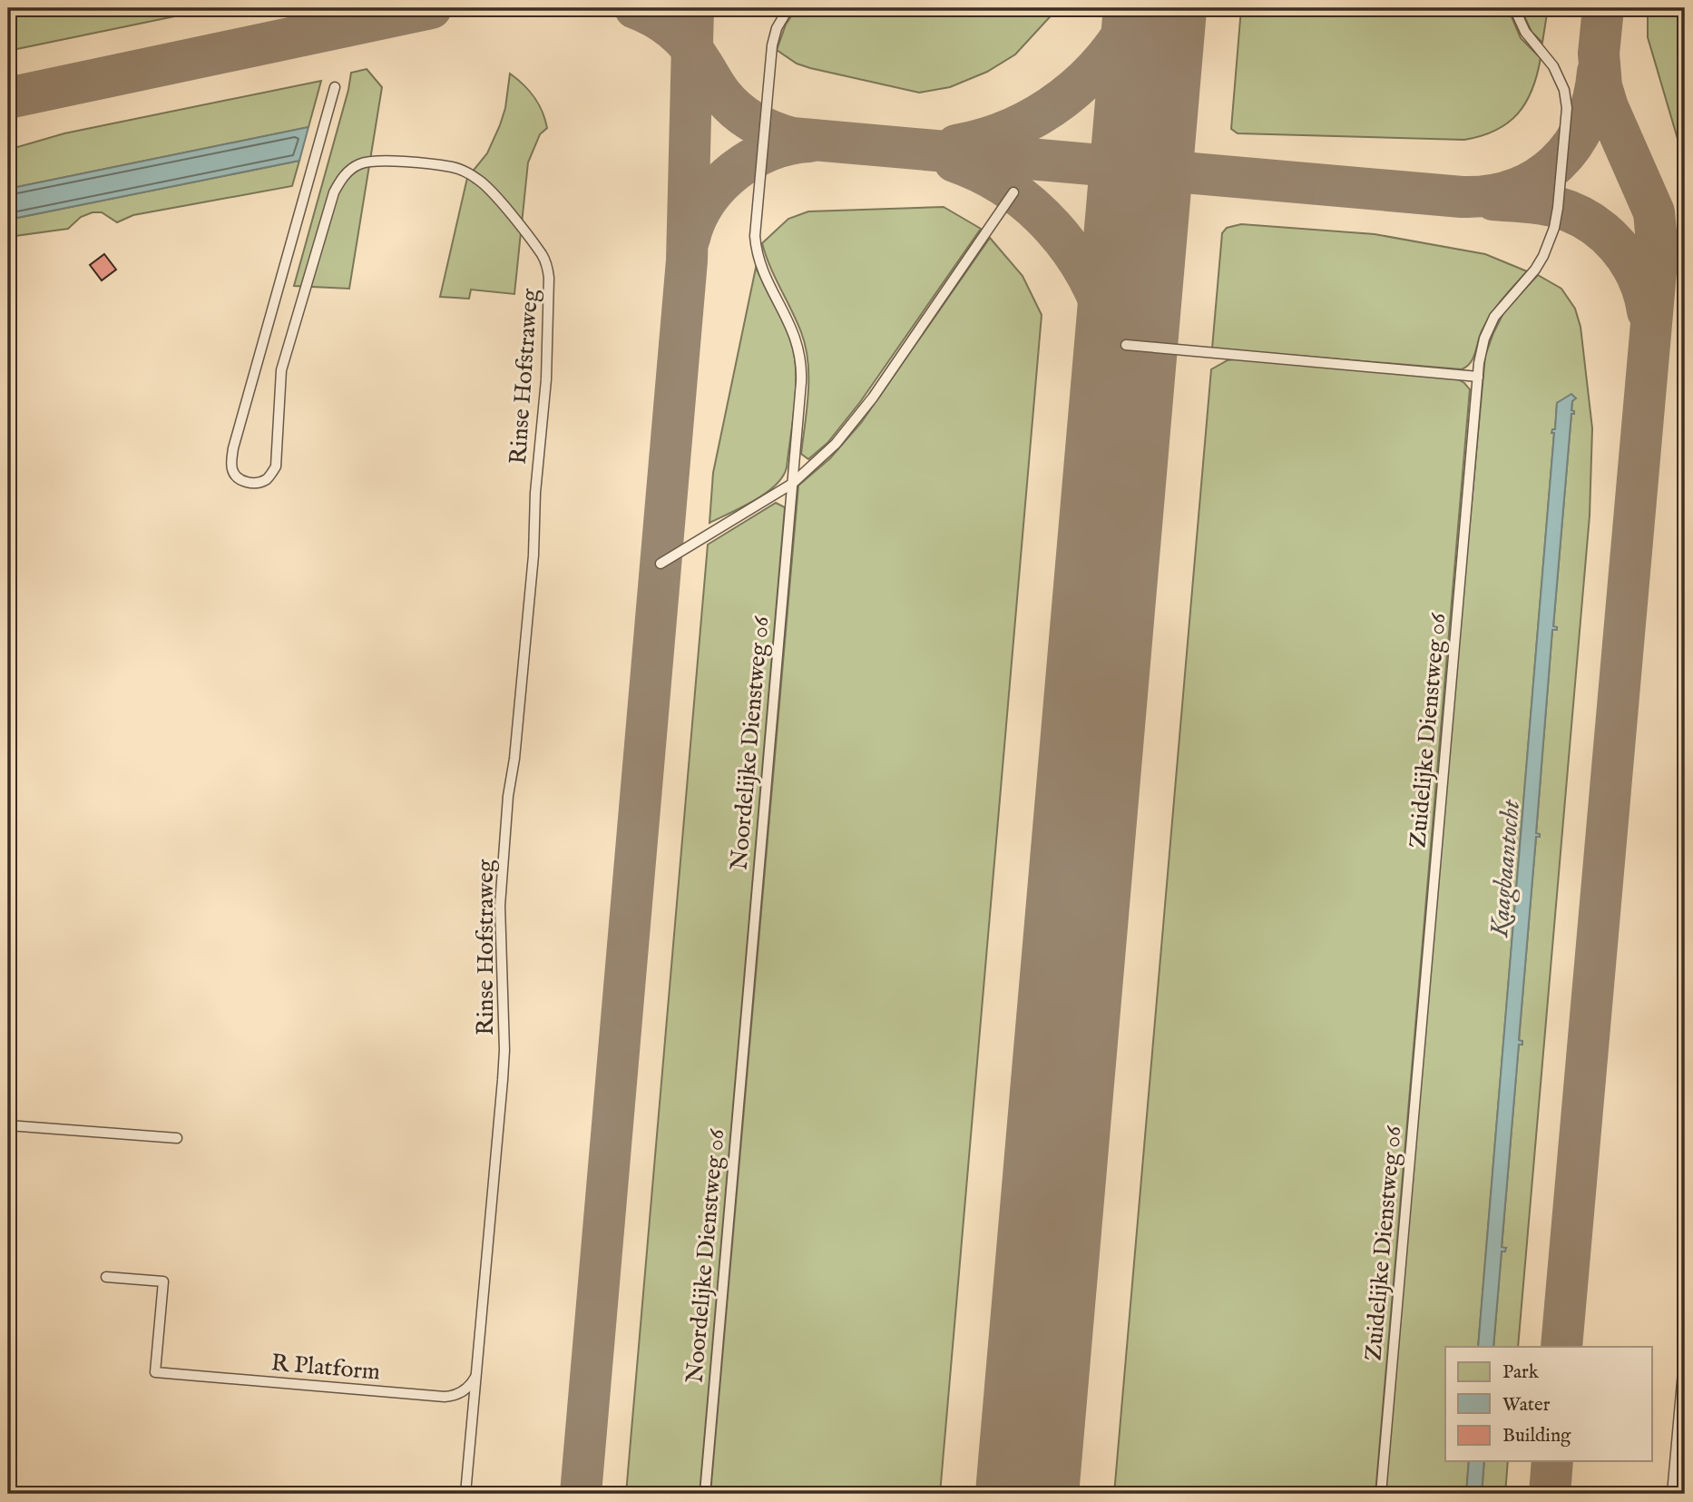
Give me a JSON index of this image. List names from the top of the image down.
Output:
{
  "streets": {
    "lane": [
      "Rinse Hofstraweg",
      "Zuidelijke Dienstweg 06",
      "Noordelijke Dienstweg 06",
      "R Platform"
    ]
  },
  "crossings": [
    ["Rinse Hofstraweg", "R Platform"]
  ],
  "water": ["Kaagbaantocht"],
  "legend": ["Park", "Water", "Building"]
}
